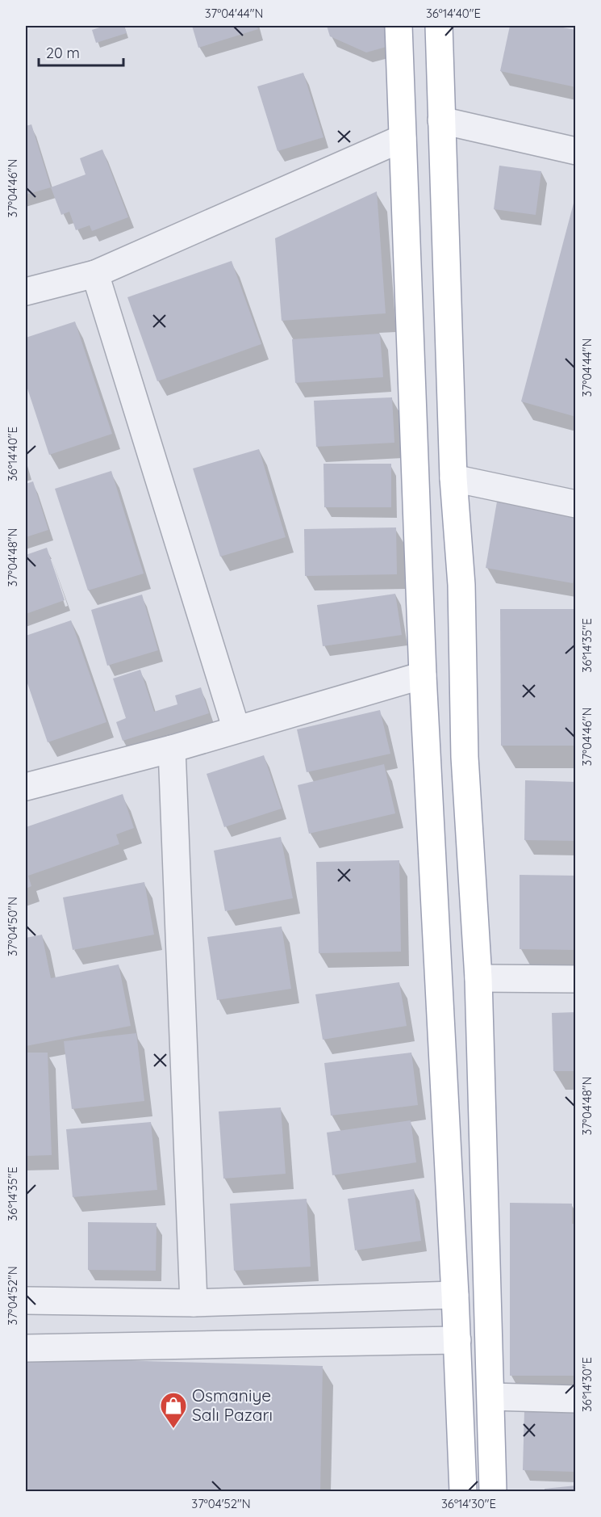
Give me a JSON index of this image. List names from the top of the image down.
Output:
{
  "places": {
    "shop": ["Osmaniye Salı Pazarı"]
  },
  "scale_bar": "20 m",
  "coordinates": [
    "37°04'44\"N",
    "36°14'40\"E",
    "37°04'46\"N",
    "37°04'48\"N",
    "36°14'35\"E",
    "37°04'50\"N",
    "37°04'52\"N",
    "36°14'30\"E"
  ]
}
